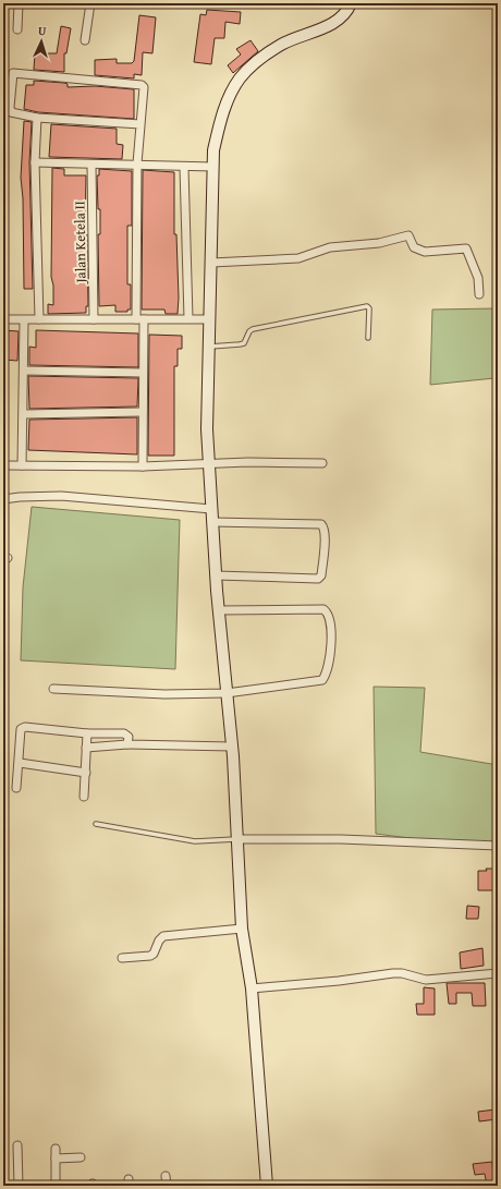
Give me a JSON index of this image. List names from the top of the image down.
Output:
{
  "streets": {
    "street": ["Jalan Ketela II"]
  },
  "north": "top"
}
